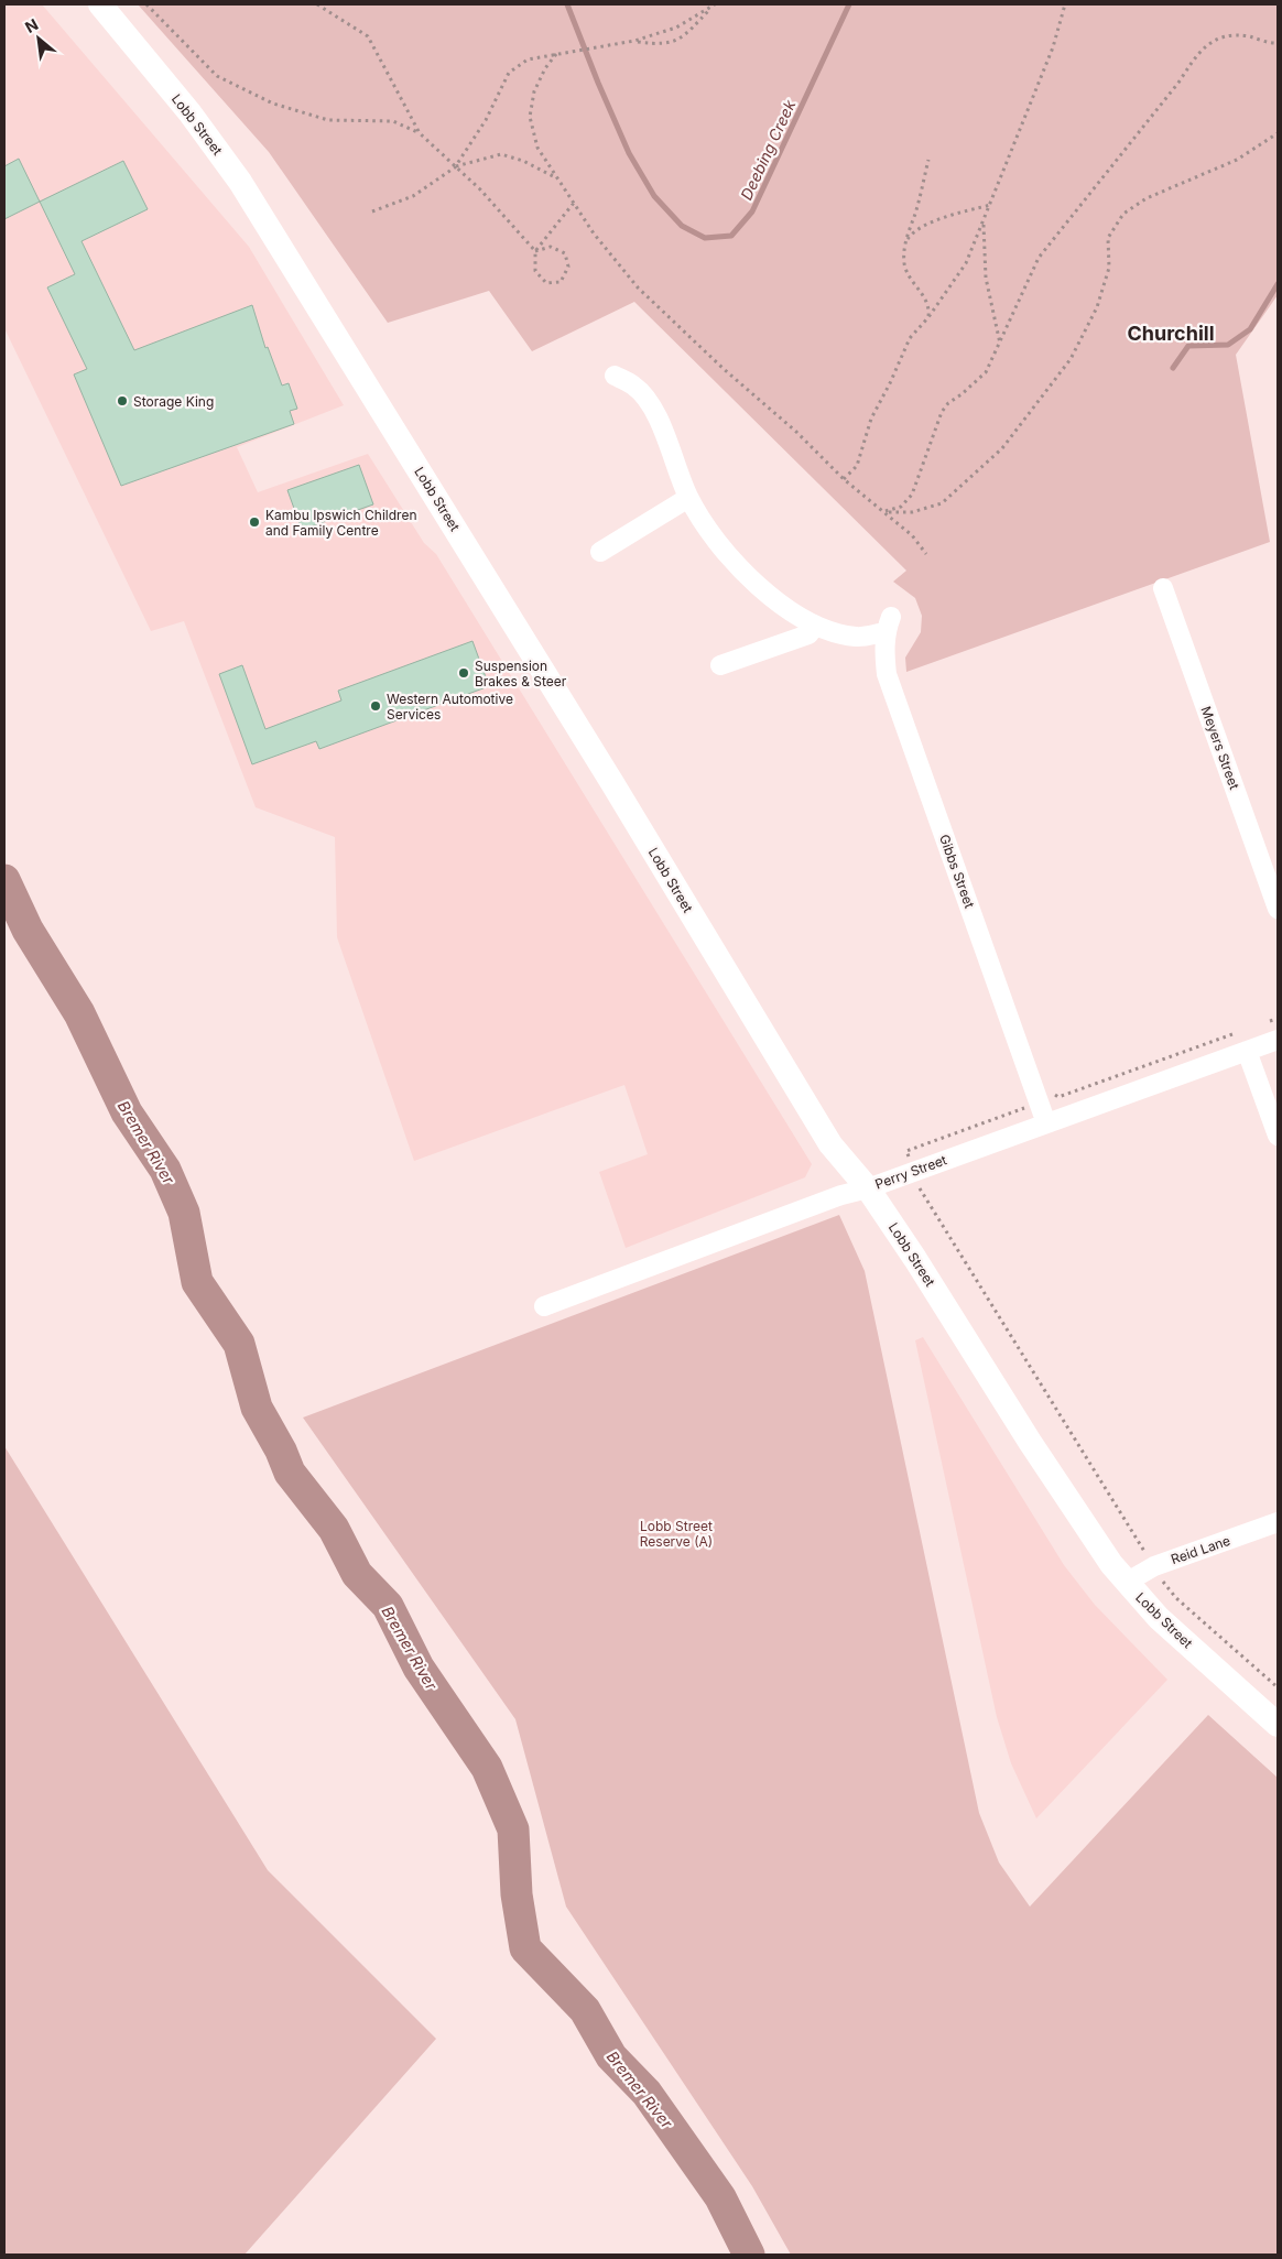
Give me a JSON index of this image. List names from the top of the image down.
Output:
{
  "streets": {
    "main road": ["Lobb Street"],
    "street": [
      "Meyers Street",
      "Gibbs Street",
      "Perry Street",
      "Reid Lane"
    ]
  },
  "crossings": [
    ["Lobb Street", "Perry Street"],
    ["Lobb Street", "Reid Lane"],
    ["Gibbs Street", "Perry Street"]
  ],
  "districts": ["Churchill"],
  "water": ["Deebing Creek", "Bremer River"],
  "parks": ["Lobb Street Reserve (A)"],
  "places": [
    "Storage King",
    "Kambu Ipswich Children and Family Centre",
    "Suspension Brakes & Steer",
    "Western Automotive Services"
  ],
  "north": "top left"
}
